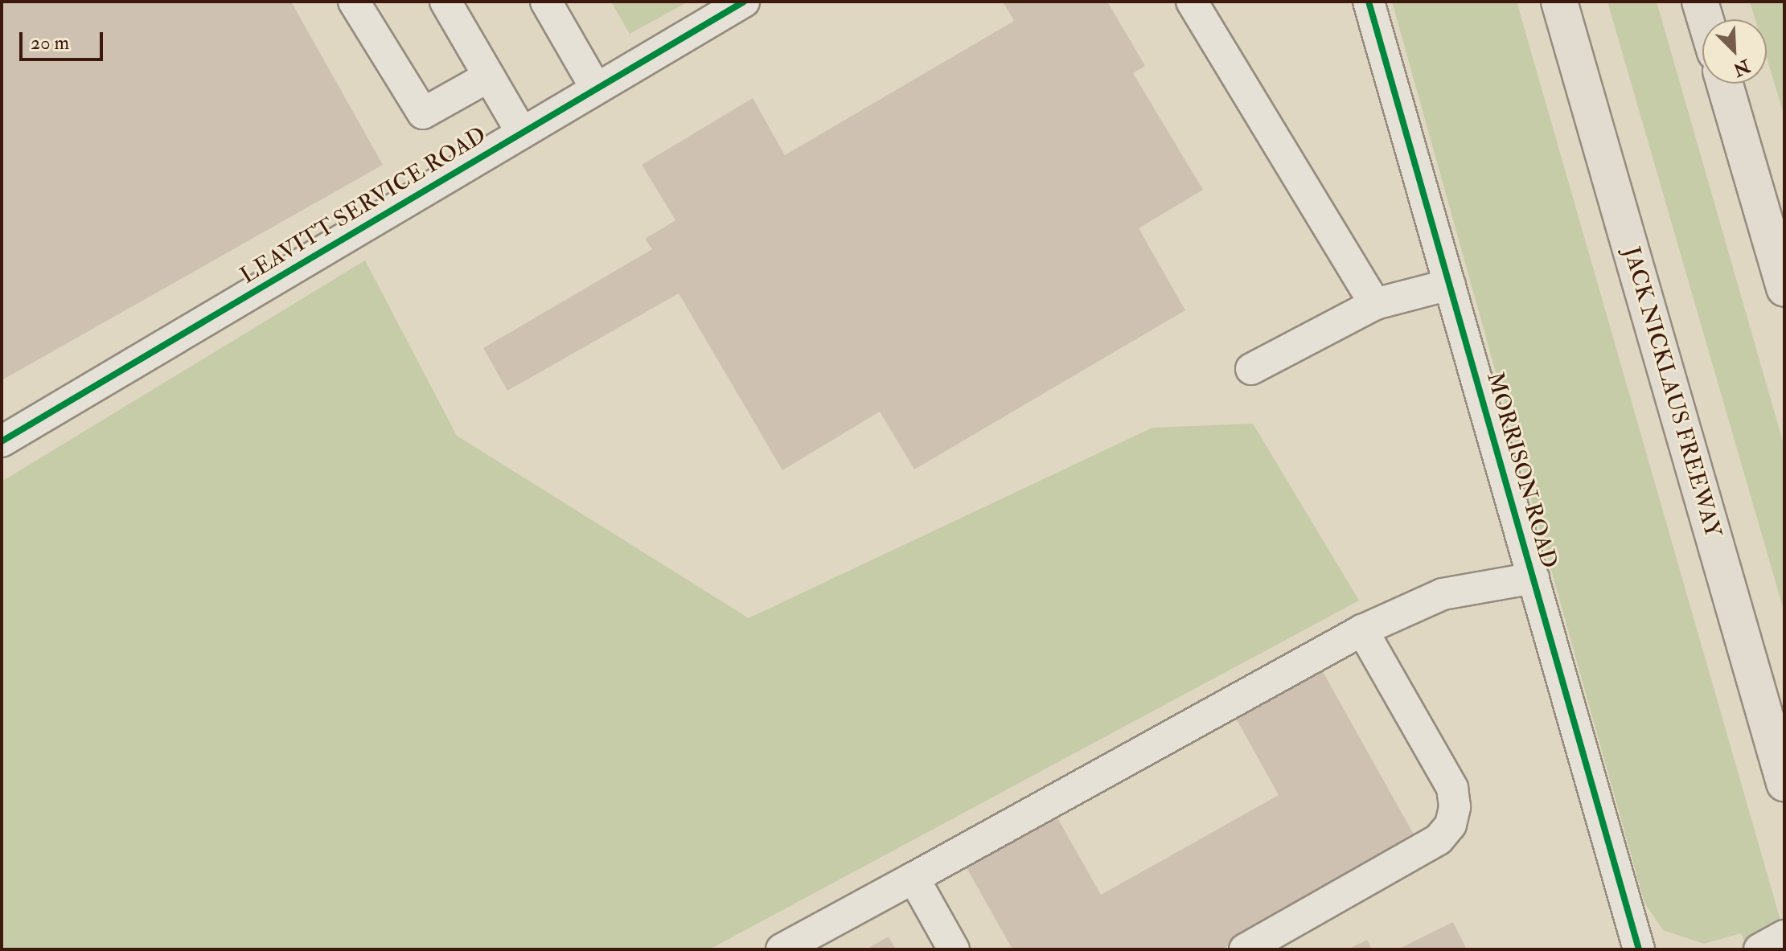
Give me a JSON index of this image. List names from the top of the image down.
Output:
{
  "streets": {
    "highway": ["JACK NICKLAUS FREEWAY"],
    "street": ["LEAVITT SERVICE ROAD", "MORRISON ROAD"]
  },
  "scale_bar": "20 m",
  "north": "bottom right"
}
